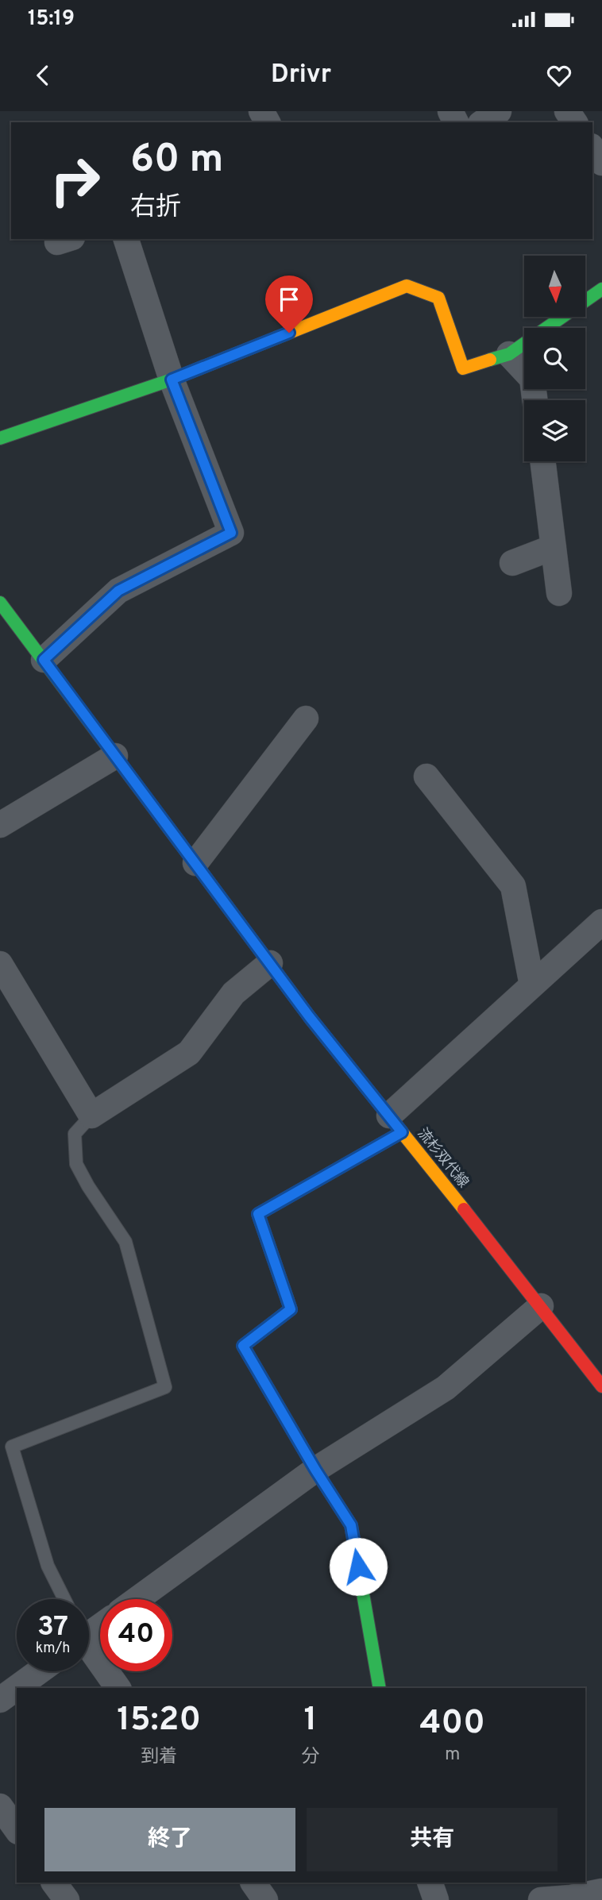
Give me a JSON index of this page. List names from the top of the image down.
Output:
{
  "streets": {
    "street": ["流杉双代線"]
  },
  "north": "bottom",
  "page": {
    "status": "15:19",
    "header": "Drivr",
    "turn": ["60 m", "右折"],
    "speed": "37 km/h",
    "limit": "40",
    "eta": [
      "15:20",
      "到着",
      "1",
      "分",
      "400",
      "m"
    ],
    "buttons": ["終了", "共有"]
  }
}
